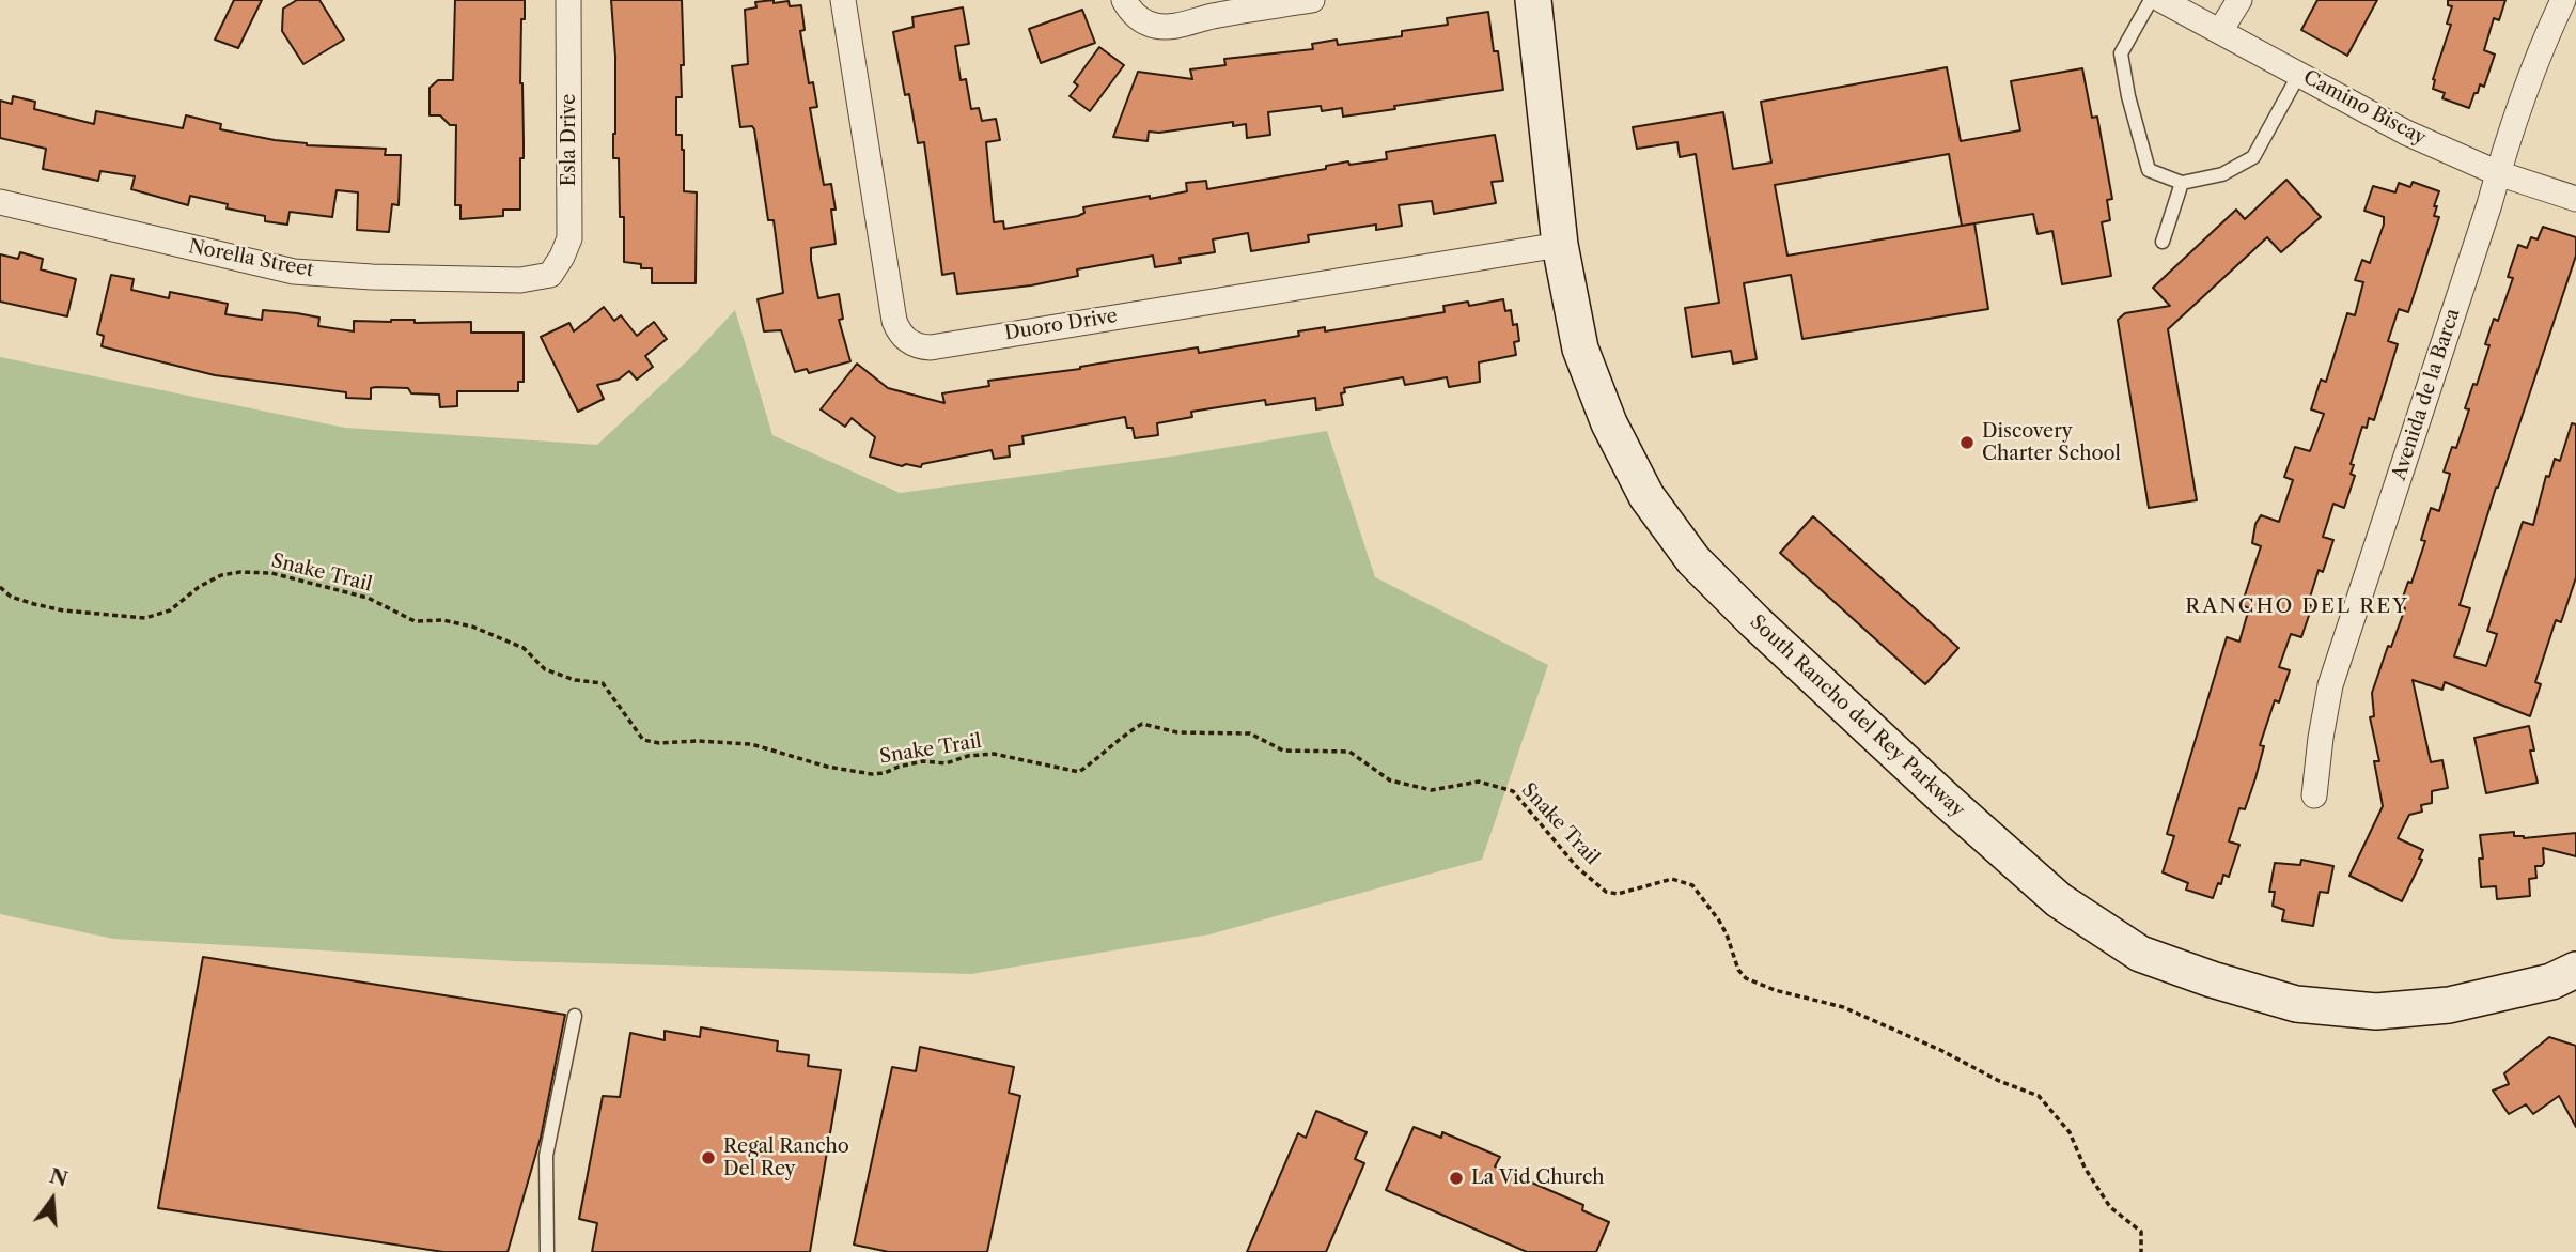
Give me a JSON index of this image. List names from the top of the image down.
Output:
{
  "streets": {
    "street": [
      "Camino Biscay",
      "Esla Drive",
      "Norella Street",
      "Duoro Drive",
      "Avenida de la Barca",
      "South Rancho del Rey Parkway"
    ],
    "path": ["Snake Trail"]
  },
  "crossings": [
    ["Camino Biscay", "Avenida de la Barca"],
    ["Esla Drive", "Norella Street"],
    ["Duoro Drive", "South Rancho del Rey Parkway"]
  ],
  "districts": ["RANCHO DEL REY"],
  "places": ["Discovery Charter School", "Regal Rancho Del Rey", "La Vid Church"],
  "north": "top"
}
